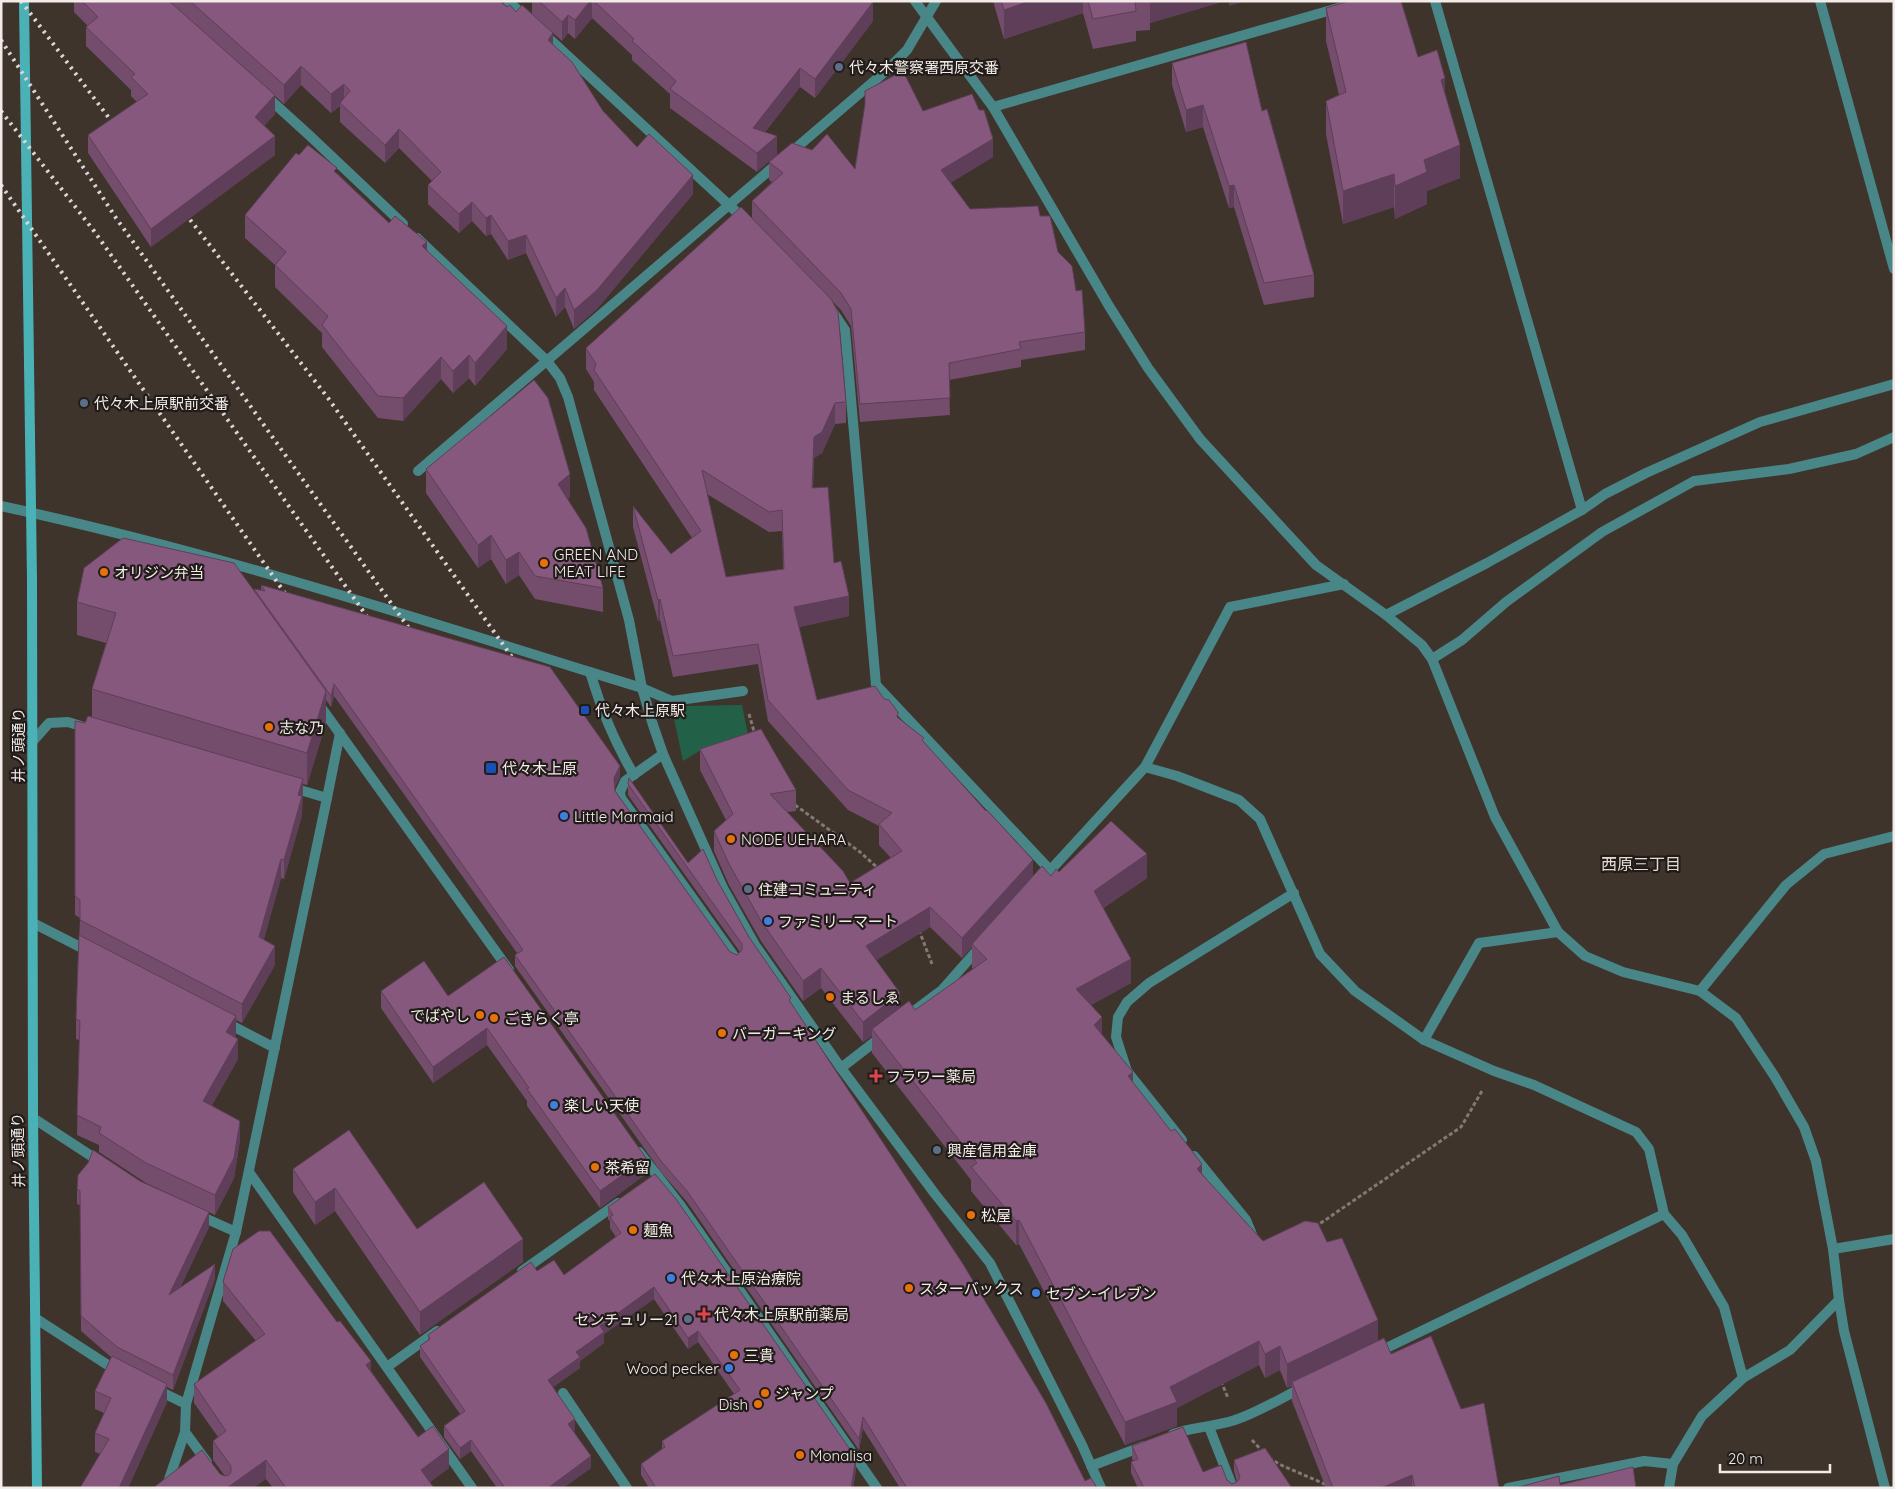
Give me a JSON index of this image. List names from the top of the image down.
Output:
{
  "streets": {
    "main road": ["井ノ頭通り"]
  },
  "districts": ["西原三丁目"],
  "places": {
    "other": [
      "代々木警察署西原交番",
      "代々木上原駅前交番",
      "GREEN AND MEAT LIFE",
      "オリジン弁当",
      "志な乃",
      "Little Marmaid",
      "NODE UEHARA",
      "住建コミュニティ",
      "ファミリーマート",
      "まるしゑ",
      "でばやし",
      "ごきらく亭",
      "バーガーキング",
      "楽しい天使",
      "興産信用金庫",
      "茶希留",
      "松屋",
      "麺魚",
      "代々木上原治療院",
      "スターバックス",
      "セブン-イレブン",
      "センチュリー21",
      "三貴",
      "Wood pecker",
      "ジャンプ",
      "Dish",
      "Monalisa"
    ],
    "transit": ["代々木上原駅", "代々木上原"],
    "health": ["フラワー薬局", "代々木上原駅前薬局"]
  },
  "scale_bar": "20 m"
}
